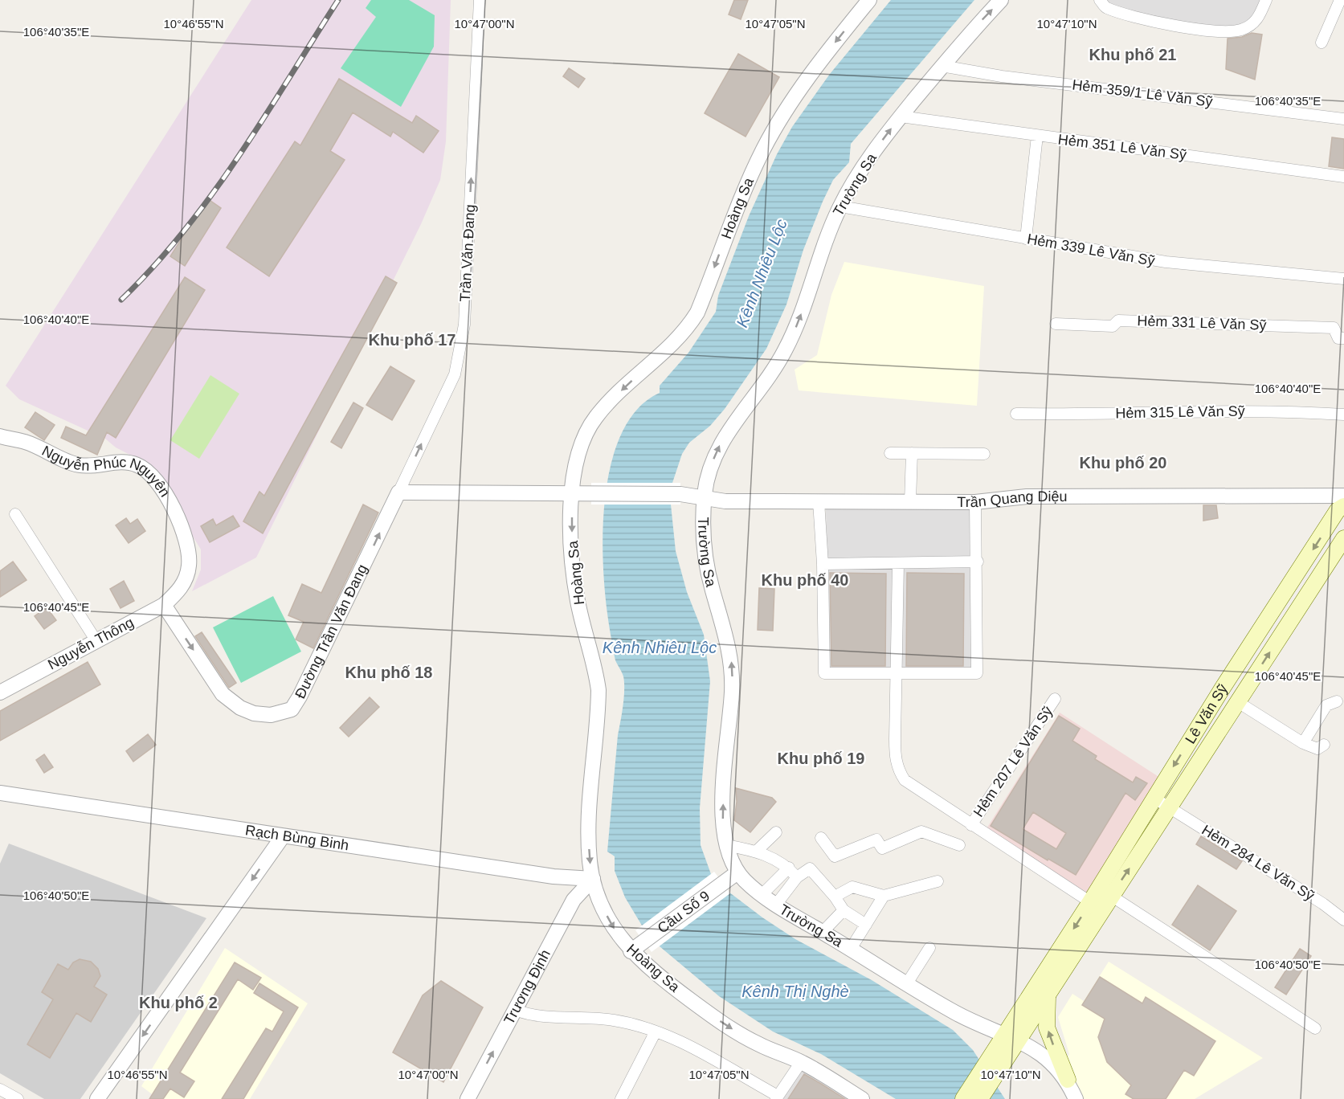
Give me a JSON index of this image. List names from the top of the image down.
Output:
{
  "streets": {
    "main road": ["Lê Văn Sỹ"],
    "street": [
      "Hẻm 359/1 Lê Văn Sỹ",
      "Hẻm 351 Lê Văn Sỹ",
      "Trường Sa",
      "Hoàng Sa",
      "Hẻm 339 Lê Văn Sỹ",
      "Trần Văn Ðang",
      "Hẻm 331 Lê Văn Sỹ",
      "Hẻm 315 Lê Văn Sỹ",
      "Nguyễn Phúc Nguyên",
      "Trần Quang Diệu",
      "Đường Trần Văn Đang",
      "Nguyễn Thông",
      "Hẻm 207 Lê Văn Sỹ",
      "Rạch Bùng Binh",
      "Hẻm 284 Lê Văn Sỹ",
      "Cầu Số 9",
      "Trương Định"
    ]
  },
  "crossings": [
    ["Hẻm 359/1 Lê Văn Sỹ", "Trường Sa"],
    ["Hẻm 351 Lê Văn Sỹ", "Trường Sa"],
    ["Trường Sa", "Hẻm 339 Lê Văn Sỹ"],
    ["Trường Sa", "Trần Quang Diệu"],
    ["Trường Sa", "Lê Văn Sỹ"],
    ["Trường Sa", "Cầu Số 9"],
    ["Hoàng Sa", "Trần Quang Diệu"],
    ["Hoàng Sa", "Rạch Bùng Binh"],
    ["Hoàng Sa", "Cầu Số 9"],
    ["Hoàng Sa", "Trương Định"],
    ["Trần Văn Ðang", "Đường Trần Văn Đang"],
    ["Nguyễn Phúc Nguyên", "Nguyễn Thông"],
    ["Đường Trần Văn Đang", "Nguyễn Thông"],
    ["Lê Văn Sỹ", "Hẻm 207 Lê Văn Sỹ"],
    ["Lê Văn Sỹ", "Hẻm 284 Lê Văn Sỹ"],
    ["Rạch Bùng Binh", "Trương Định"]
  ],
  "one_way": [
    "Trường Sa",
    "Hoàng Sa",
    "Trần Văn Ðang",
    "Trương Định"
  ],
  "districts": [
    "Khu phố 21",
    "Khu phố 17",
    "Khu phố 20",
    "Khu phố 40",
    "Khu phố 18",
    "Khu phố 19",
    "Khu phố 2"
  ],
  "water": ["Kênh Nhiêu Lộc", "Kênh Thị Nghè"],
  "coordinates": [
    "10°46'55\"N",
    "10°47'00\"N",
    "10°47'05\"N",
    "10°47'10\"N",
    "106°40'35\"E",
    "106°40'40\"E",
    "106°40'45\"E",
    "106°40'50\"E"
  ]
}
